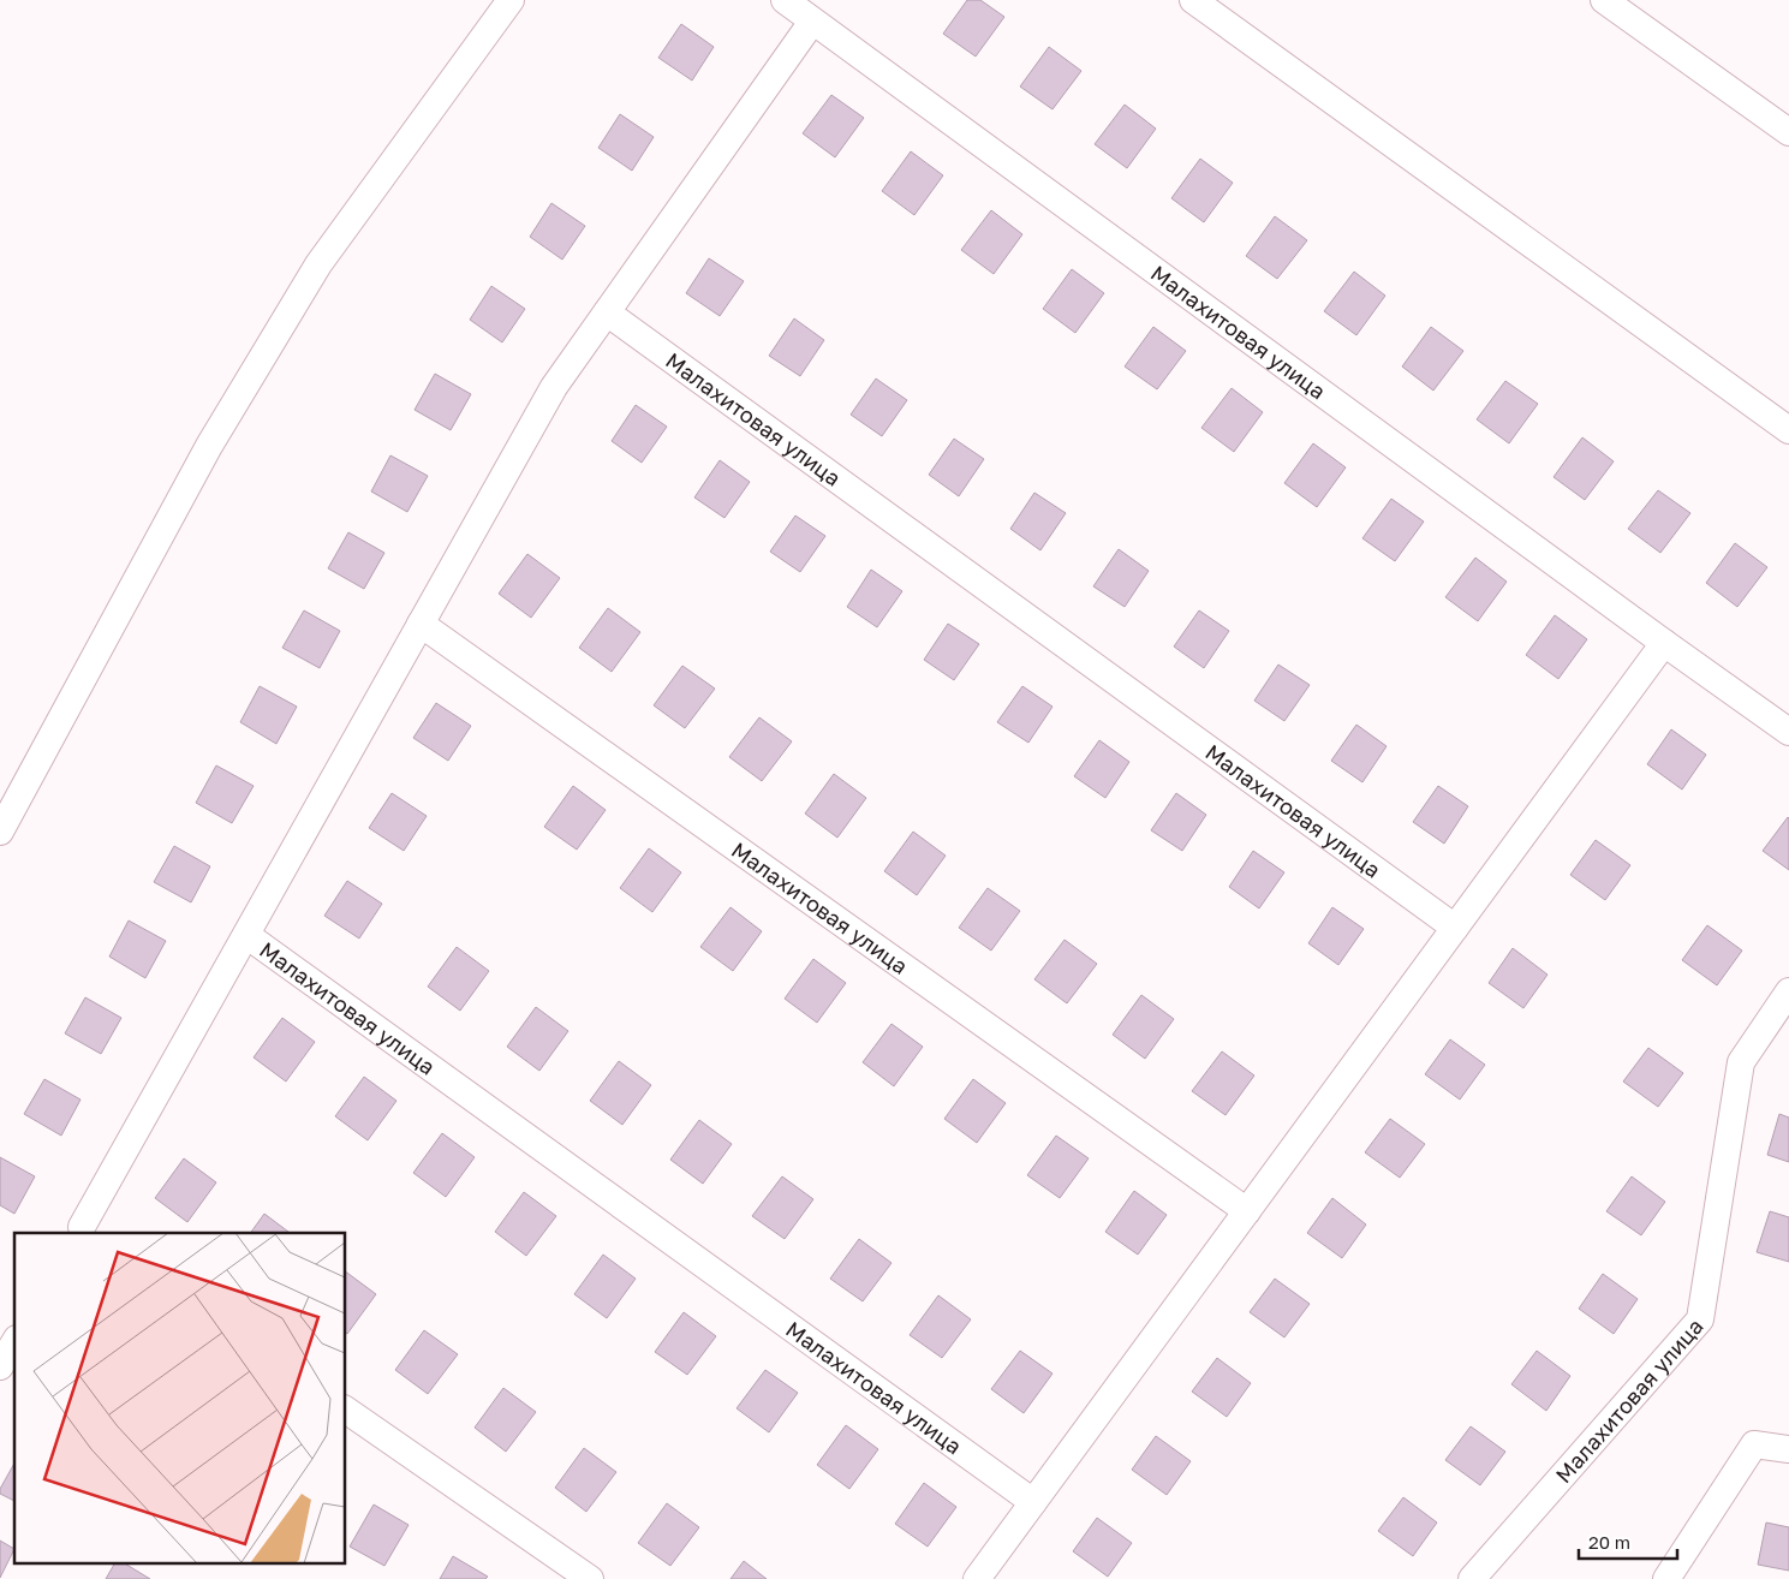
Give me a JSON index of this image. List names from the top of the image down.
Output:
{
  "streets": {
    "street": ["Малахитовая улица"]
  },
  "scale_bar": "20 m"
}
